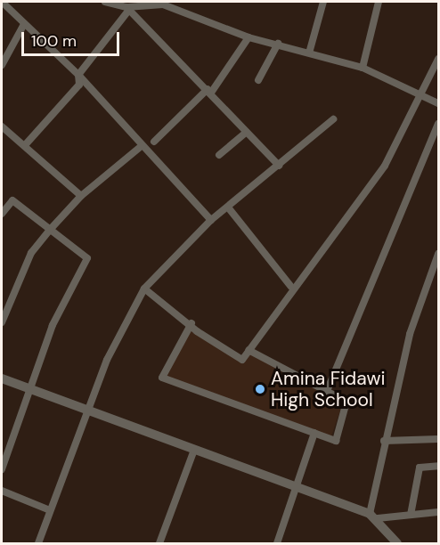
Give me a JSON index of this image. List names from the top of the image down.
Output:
{
  "places": ["Amina Fidawi High School"],
  "scale_bar": "100 m"
}
